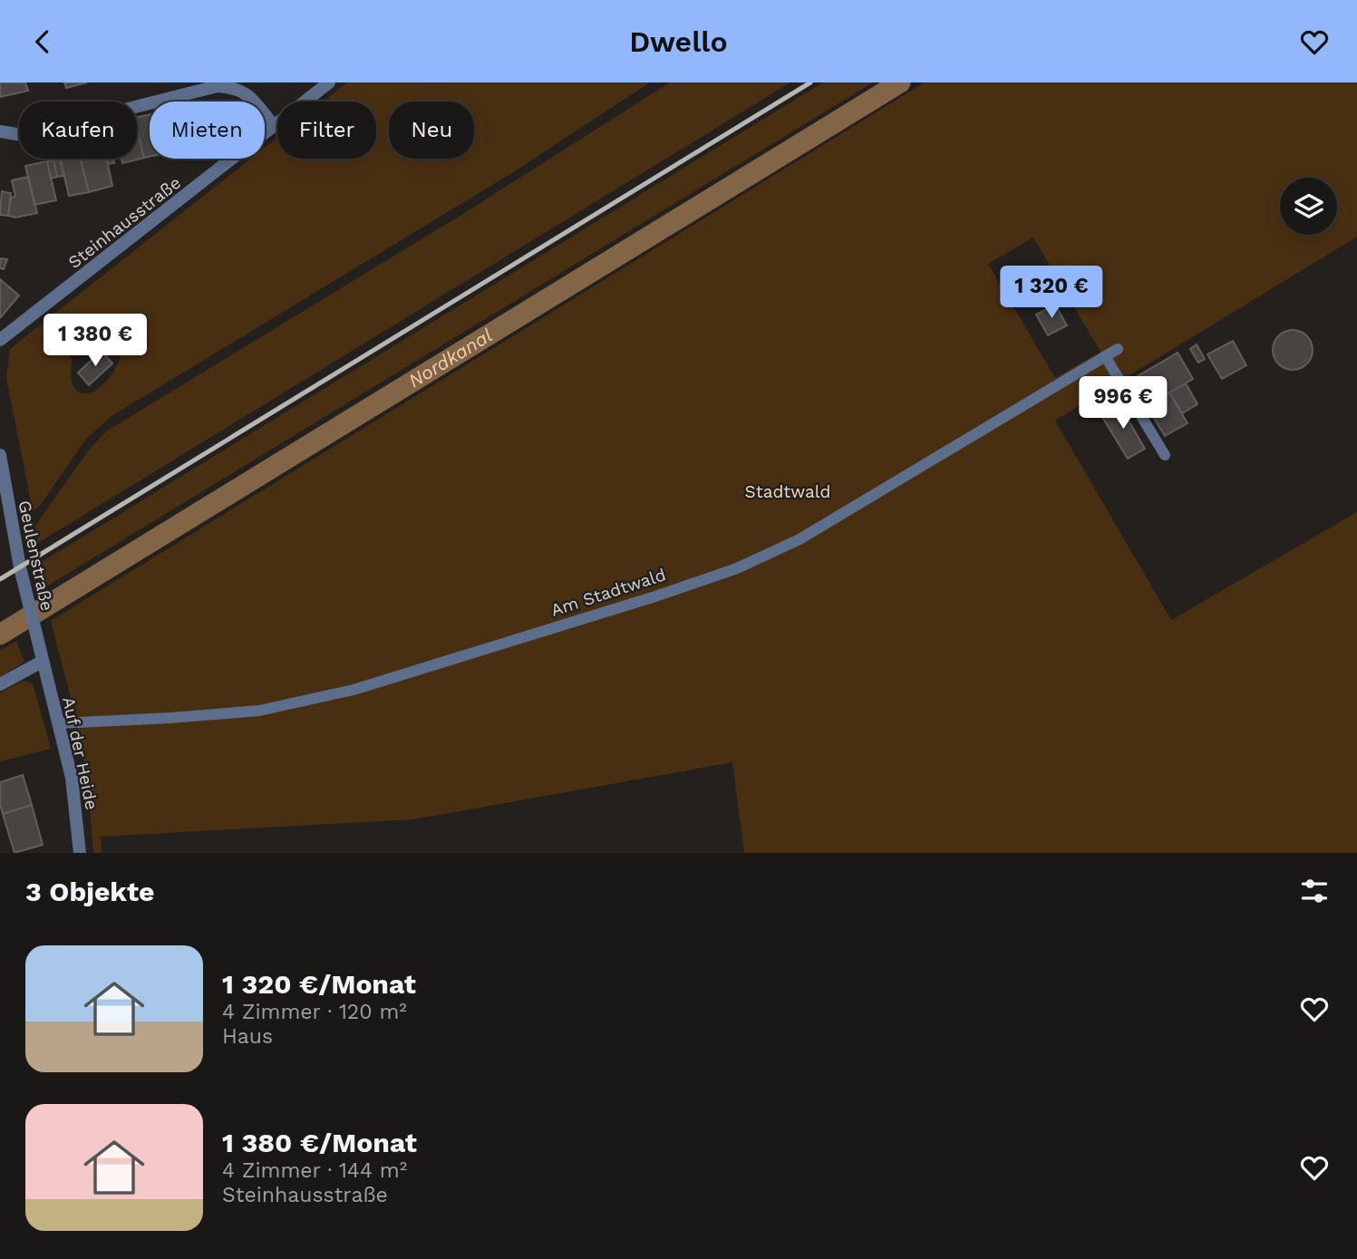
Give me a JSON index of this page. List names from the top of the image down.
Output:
{
  "streets": {
    "street": ["Steinhausstraße", "Geulenstraße", "Auf der Heide"],
    "lane": ["Am Stadtwald"]
  },
  "crossings": [
    ["Geulenstraße", "Auf der Heide"],
    ["Am Stadtwald", "Auf der Heide"]
  ],
  "water": ["Nordkanal"],
  "parks": ["Stadtwald"],
  "page": {
    "header": "Dwello",
    "chip": [
      "Kaufen",
      "Mieten",
      "Filter",
      "Neu"
    ],
    "price": ["1 320 €", "1 380 €", "996 €"],
    "heading": "3 Objekte",
    "list": [
      {
        "name": "1 320 €/Monat",
        "note": "4 Zimmer · 120 m² · Haus"
      },
      {
        "name": "1 380 €/Monat",
        "note": "4 Zimmer · 144 m² · Steinhausstraße"
      }
    ]
  }
}
